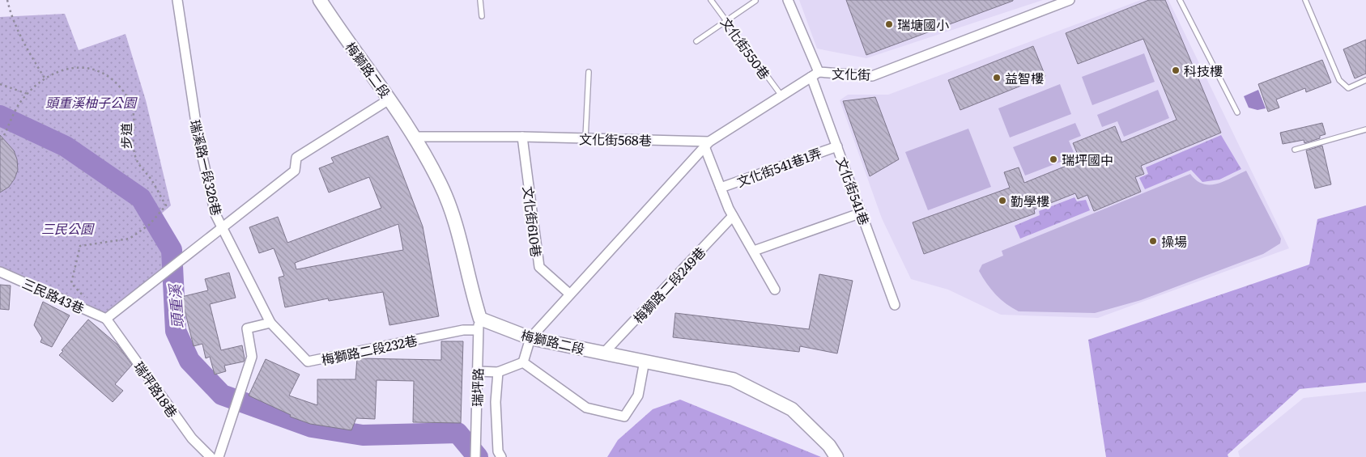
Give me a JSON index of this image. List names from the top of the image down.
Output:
{
  "streets": {
    "street": [
      "梅獅路二段",
      "文化街",
      "文化街568巷",
      "文化街541巷1弄",
      "瑞溪路一段326巷",
      "文化街541巷",
      "文化街610巷",
      "梅獅路二段249巷",
      "三民路43巷",
      "梅獅路二段232巷",
      "瑞坪路",
      "瑞坪路18巷"
    ],
    "lane": ["文化街550巷"],
    "path": ["步道"]
  },
  "crossings": [
    ["梅獅路二段", "文化街568巷"],
    ["梅獅路二段", "梅獅路二段249巷"],
    ["梅獅路二段", "梅獅路二段232巷"],
    ["梅獅路二段", "瑞坪路"],
    ["文化街", "文化街541巷"],
    ["步道", "三民路43巷"],
    ["文化街568巷", "文化街610巷"],
    ["文化街541巷1弄", "文化街541巷"],
    ["瑞溪路一段326巷", "梅獅路二段232巷"],
    ["三民路43巷", "瑞坪路18巷"],
    ["梅獅路二段232巷", "瑞坪路"]
  ],
  "water": ["頭重溪"],
  "parks": ["頭重溪柚子公園", "三民公園"],
  "places": [
    "瑞塘國小",
    "科技樓",
    "益智樓",
    "瑞坪國中",
    "勤學樓",
    "操場"
  ]
}
